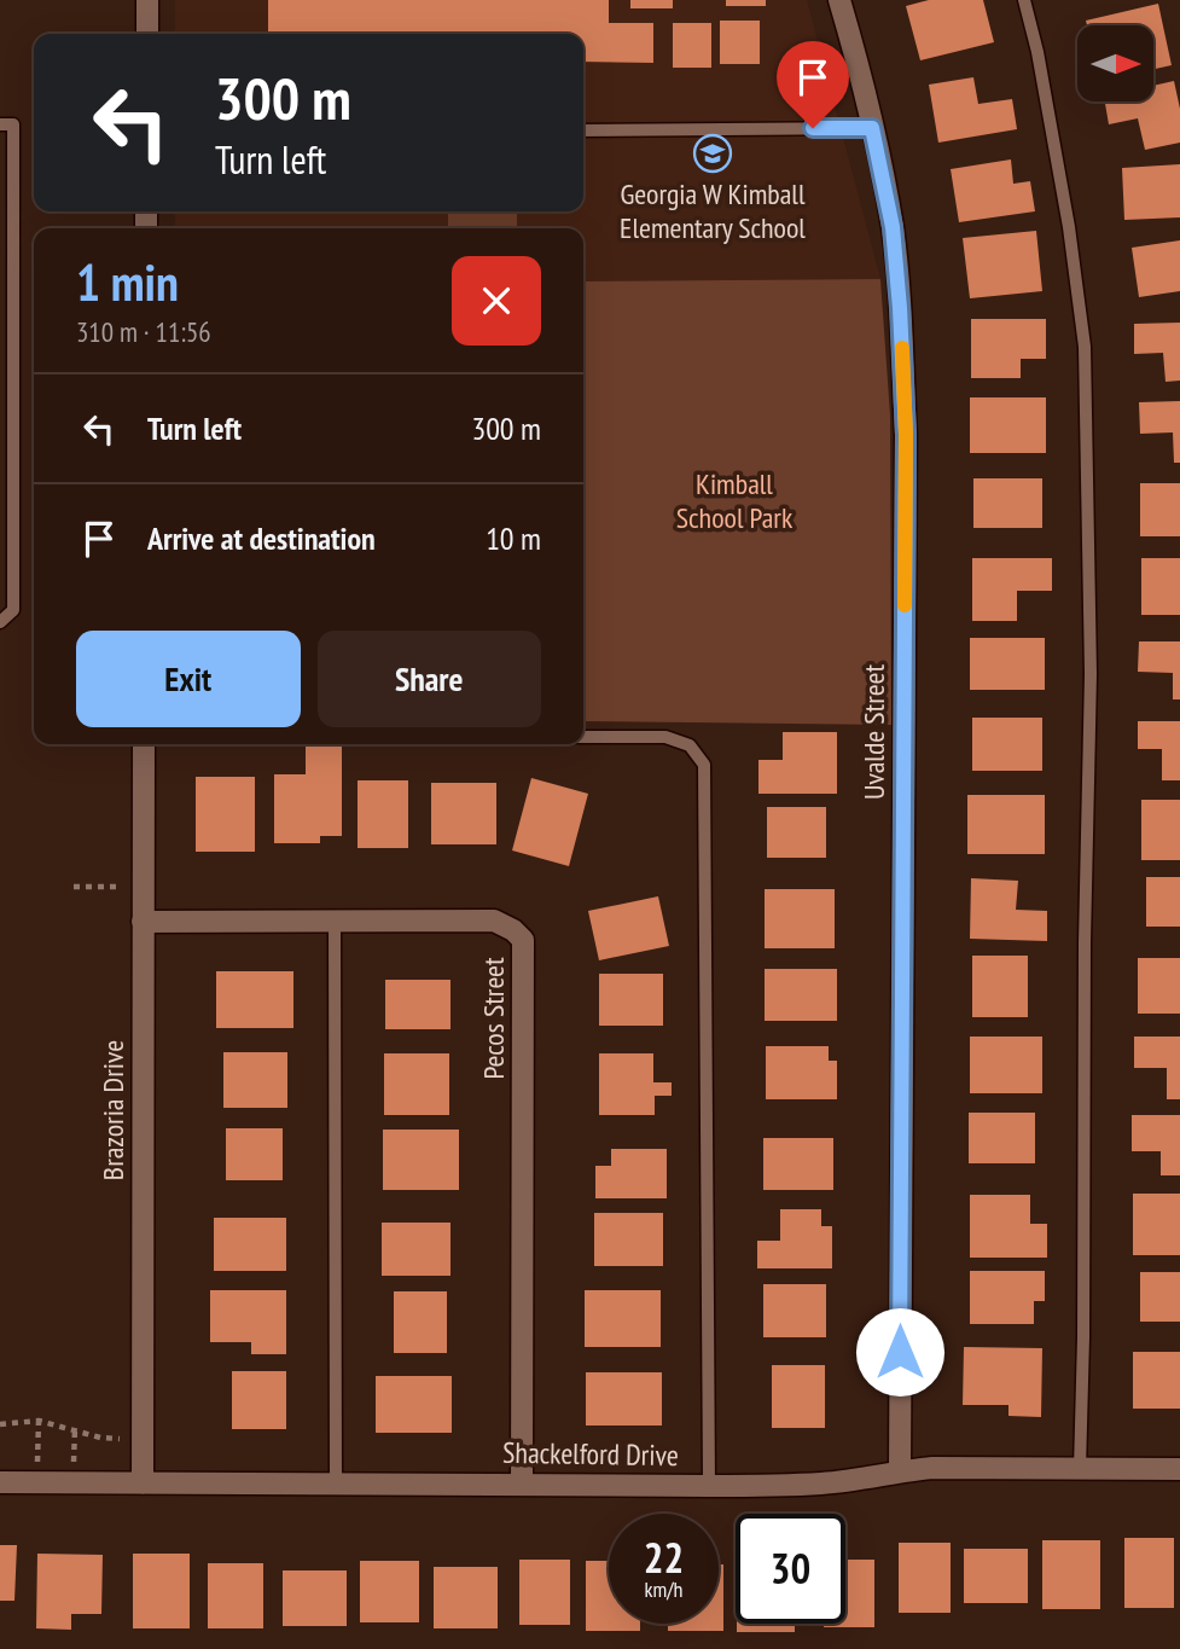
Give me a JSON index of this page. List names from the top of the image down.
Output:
{
  "streets": {
    "street": [
      "Uvalde Street",
      "Pecos Street",
      "Brazoria Drive",
      "Shackelford Drive"
    ]
  },
  "crossings": [
    ["Uvalde Street", "Shackelford Drive"],
    ["Pecos Street", "Brazoria Drive"],
    ["Pecos Street", "Shackelford Drive"],
    ["Brazoria Drive", "Shackelford Drive"]
  ],
  "parks": ["Kimball School Park"],
  "places": {
    "school or university": ["Georgia W Kimball Elementary School"]
  },
  "north": "right",
  "page": {
    "turn": ["300 m", "Turn left"],
    "heading": ["1 min", "310 m · 11:56"],
    "list": [
      {
        "name": "Turn left",
        "value": "300 m"
      },
      {
        "name": "Arrive at destination",
        "value": "10 m"
      }
    ],
    "buttons": ["Exit", "Share"],
    "speed": "22 km/h",
    "limit": "30"
  }
}
